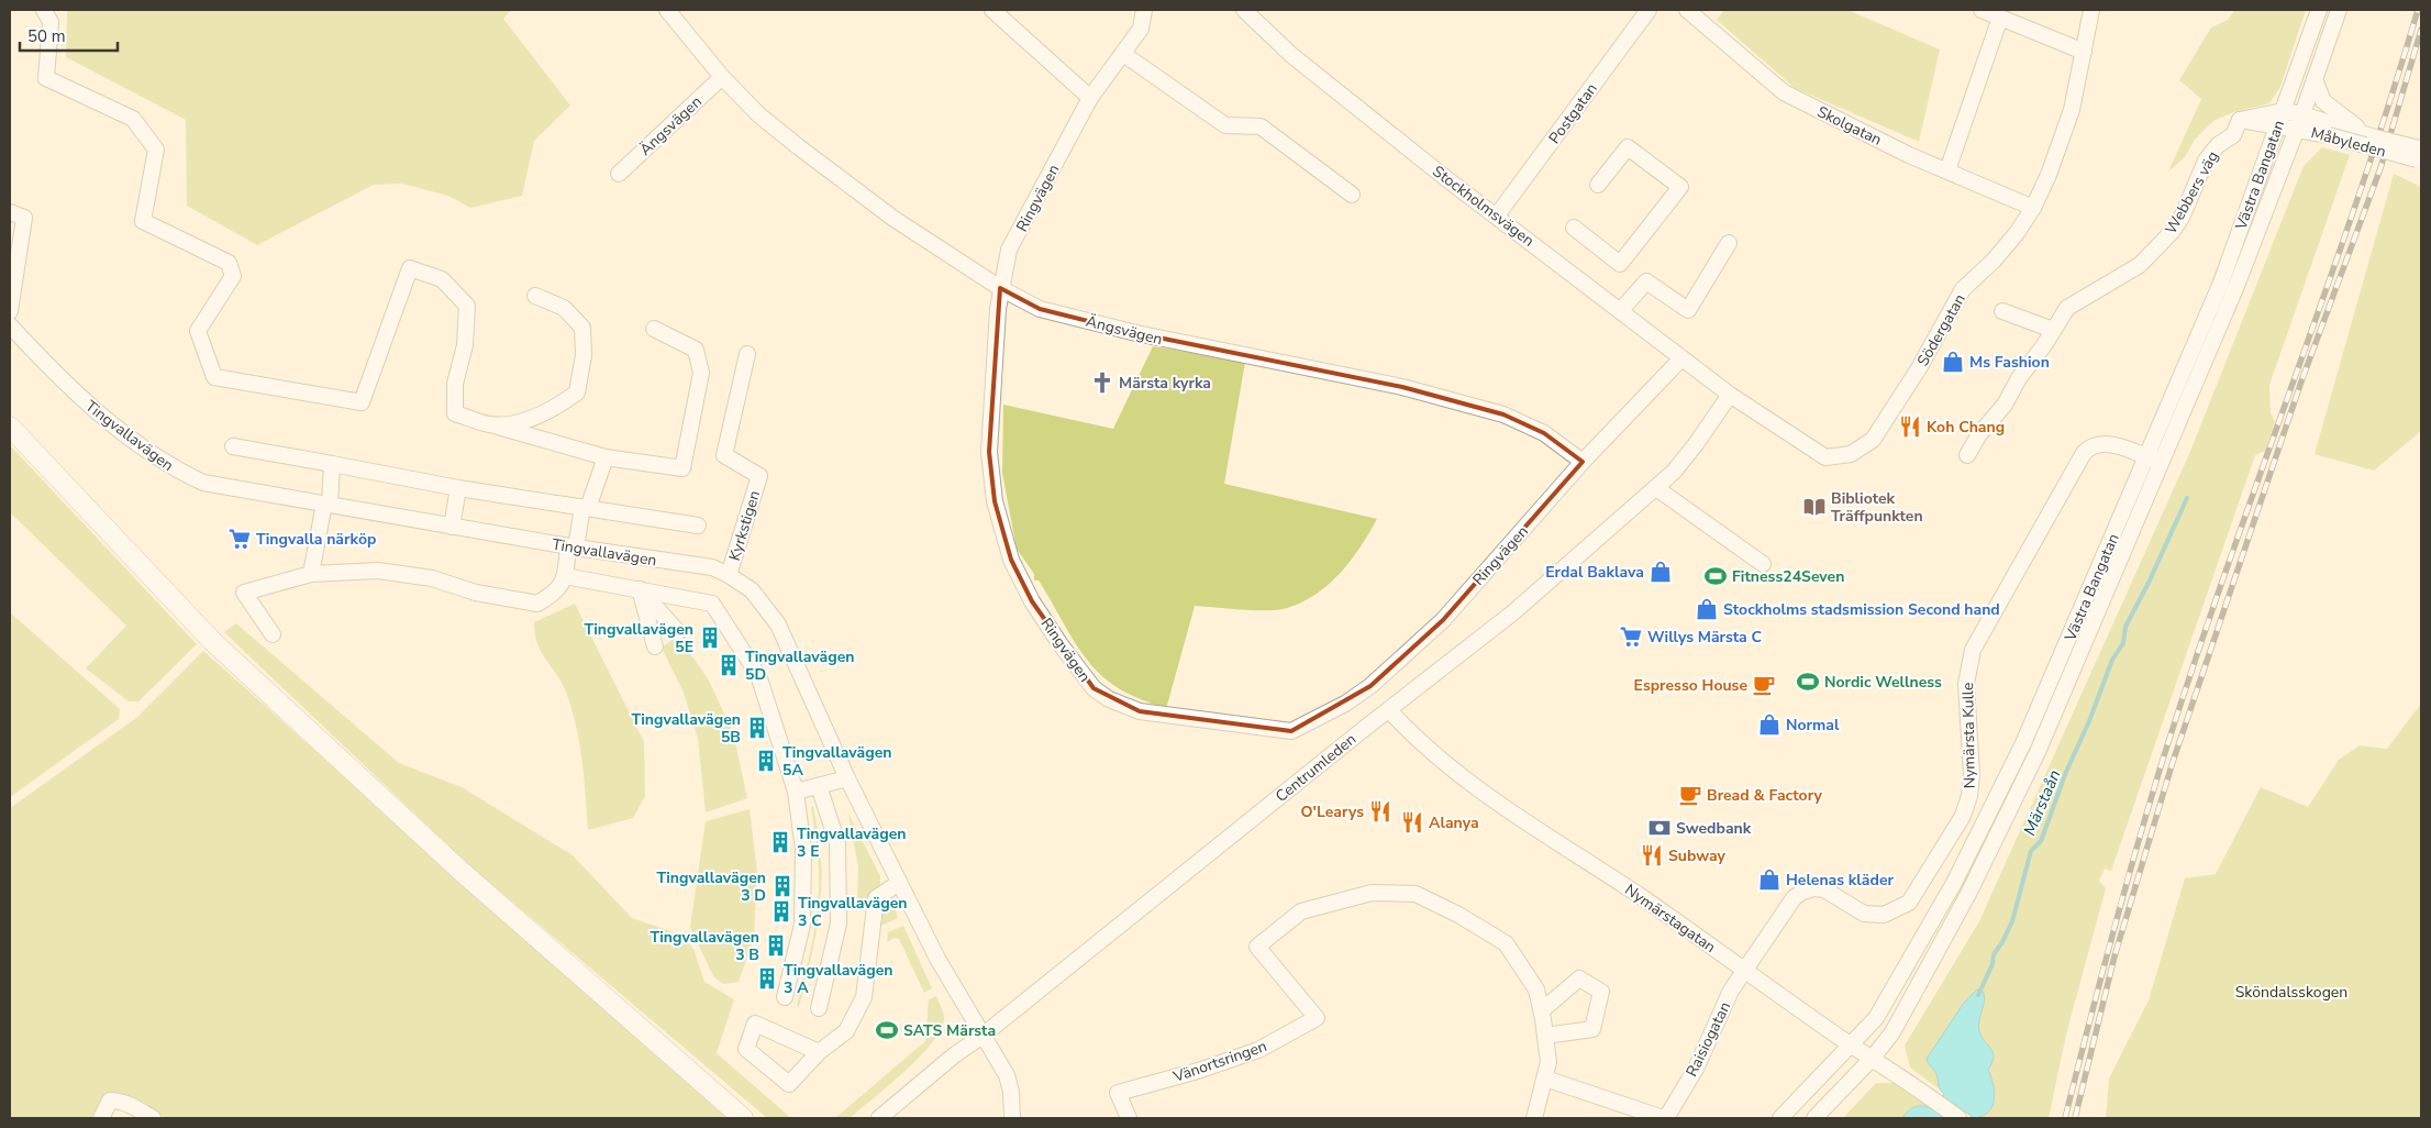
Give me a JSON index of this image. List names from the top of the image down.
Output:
{
  "streets": {
    "street": [
      "Postgatan",
      "Ängsvägen",
      "Skolgatan",
      "Måbyleden",
      "Västra Bangatan",
      "Webbers väg",
      "Ringvägen",
      "Stockholmsvägen",
      "Södergatan",
      "Tingvallavägen",
      "Kyrkstigen",
      "Nymärsta Kulle",
      "Centrumleden",
      "Nymärstagatan",
      "Raisiogatan",
      "Vänortsringen"
    ]
  },
  "crossings": [
    ["Postgatan", "Stockholmsvägen"],
    ["Ängsvägen", "Ringvägen"],
    ["Skolgatan", "Södergatan"],
    ["Måbyleden", "Västra Bangatan"],
    ["Västra Bangatan", "Nymärsta Kulle"],
    ["Västra Bangatan", "Nymärstagatan"],
    ["Ringvägen", "Stockholmsvägen"],
    ["Stockholmsvägen", "Södergatan"],
    ["Stockholmsvägen", "Centrumleden"],
    ["Södergatan", "Centrumleden"],
    ["Tingvallavägen", "Kyrkstigen"],
    ["Tingvallavägen", "Centrumleden"],
    ["Nymärsta Kulle", "Nymärstagatan"],
    ["Nymärsta Kulle", "Raisiogatan"],
    ["Centrumleden", "Nymärstagatan"],
    ["Nymärstagatan", "Raisiogatan"]
  ],
  "water": ["Märstaån"],
  "parks": ["Sköndalsskogen"],
  "places": {
    "shop": [
      "Ms Fashion",
      "Erdal Baklava",
      "Stockholms stadsmission Second hand",
      "Normal",
      "Helenas kläder"
    ],
    "church": ["Märsta kyrka"],
    "restaurant": [
      "Koh Chang",
      "O'Learys",
      "Alanya",
      "Subway"
    ],
    "library": ["Bibliotek Träffpunkten"],
    "supermarket": ["Tingvalla närköp", "Willys Märsta C"],
    "sports": ["Fitness24Seven", "Nordic Wellness", "SATS Märsta"],
    "building": [
      "Tingvallavägen 5E",
      "Tingvallavägen 5D",
      "Tingvallavägen 5B",
      "Tingvallavägen 5A",
      "Tingvallavägen 3 E",
      "Tingvallavägen 3 D",
      "Tingvallavägen 3 C",
      "Tingvallavägen 3 B",
      "Tingvallavägen 3 A"
    ],
    "cafe": ["Espresso House", "Bread & Factory"],
    "bank": ["Swedbank"]
  },
  "scale_bar": "50 m"
}
